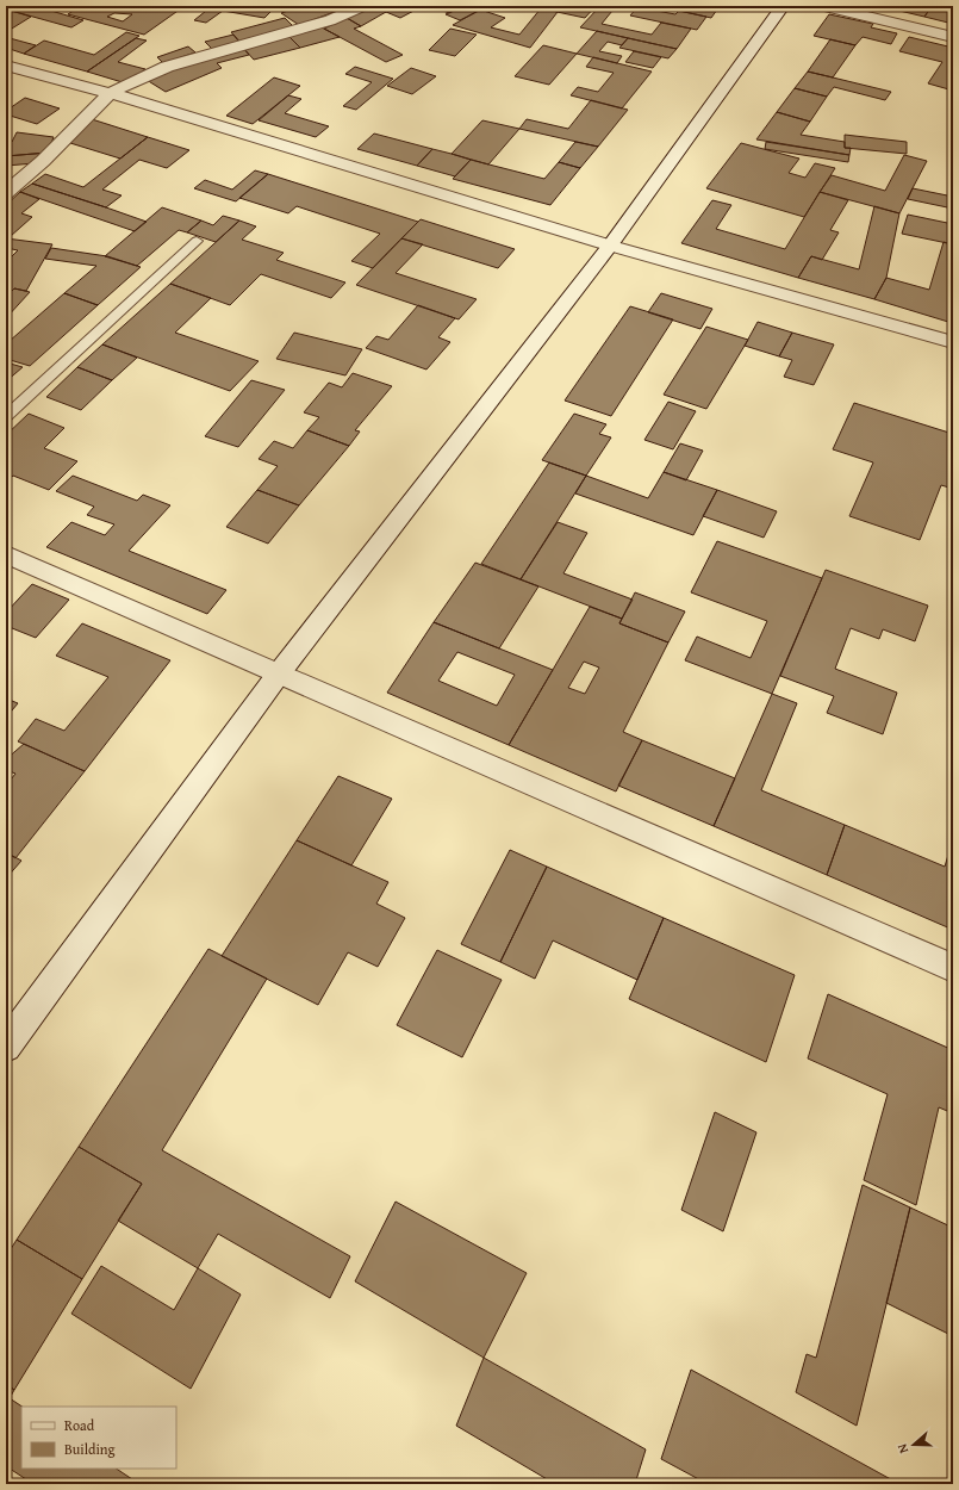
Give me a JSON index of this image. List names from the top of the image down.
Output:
{
  "legend": ["Road", "Building"],
  "north": "left"
}
